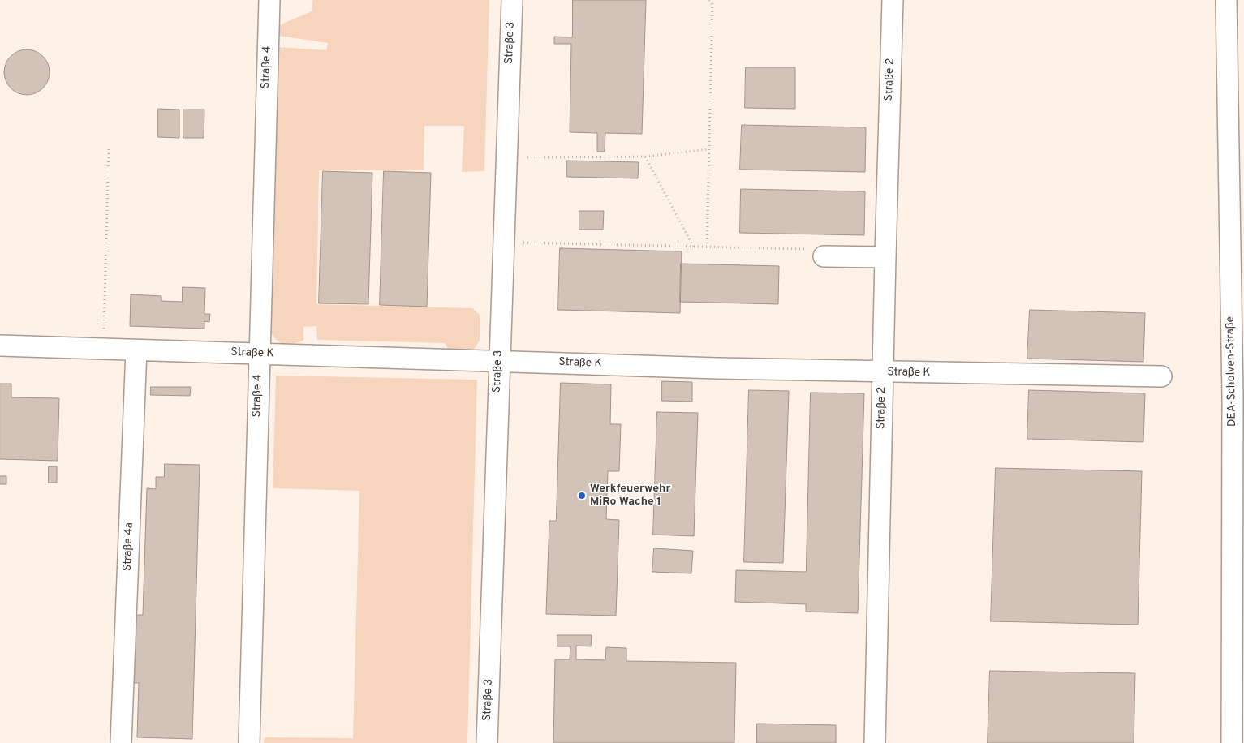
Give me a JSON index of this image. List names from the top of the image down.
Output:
{
  "streets": {
    "street": [
      "Straße 3",
      "Straße 4",
      "Straße 2",
      "Straße K",
      "DEA-Scholven-Straße",
      "Straße 4a"
    ]
  },
  "crossings": [
    ["Straße 3", "Straße K"],
    ["Straße 4", "Straße K"],
    ["Straße 2", "Straße K"],
    ["Straße K", "Straße 4a"]
  ],
  "places": ["Werkfeuerwehr MiRo Wache 1"]
}
